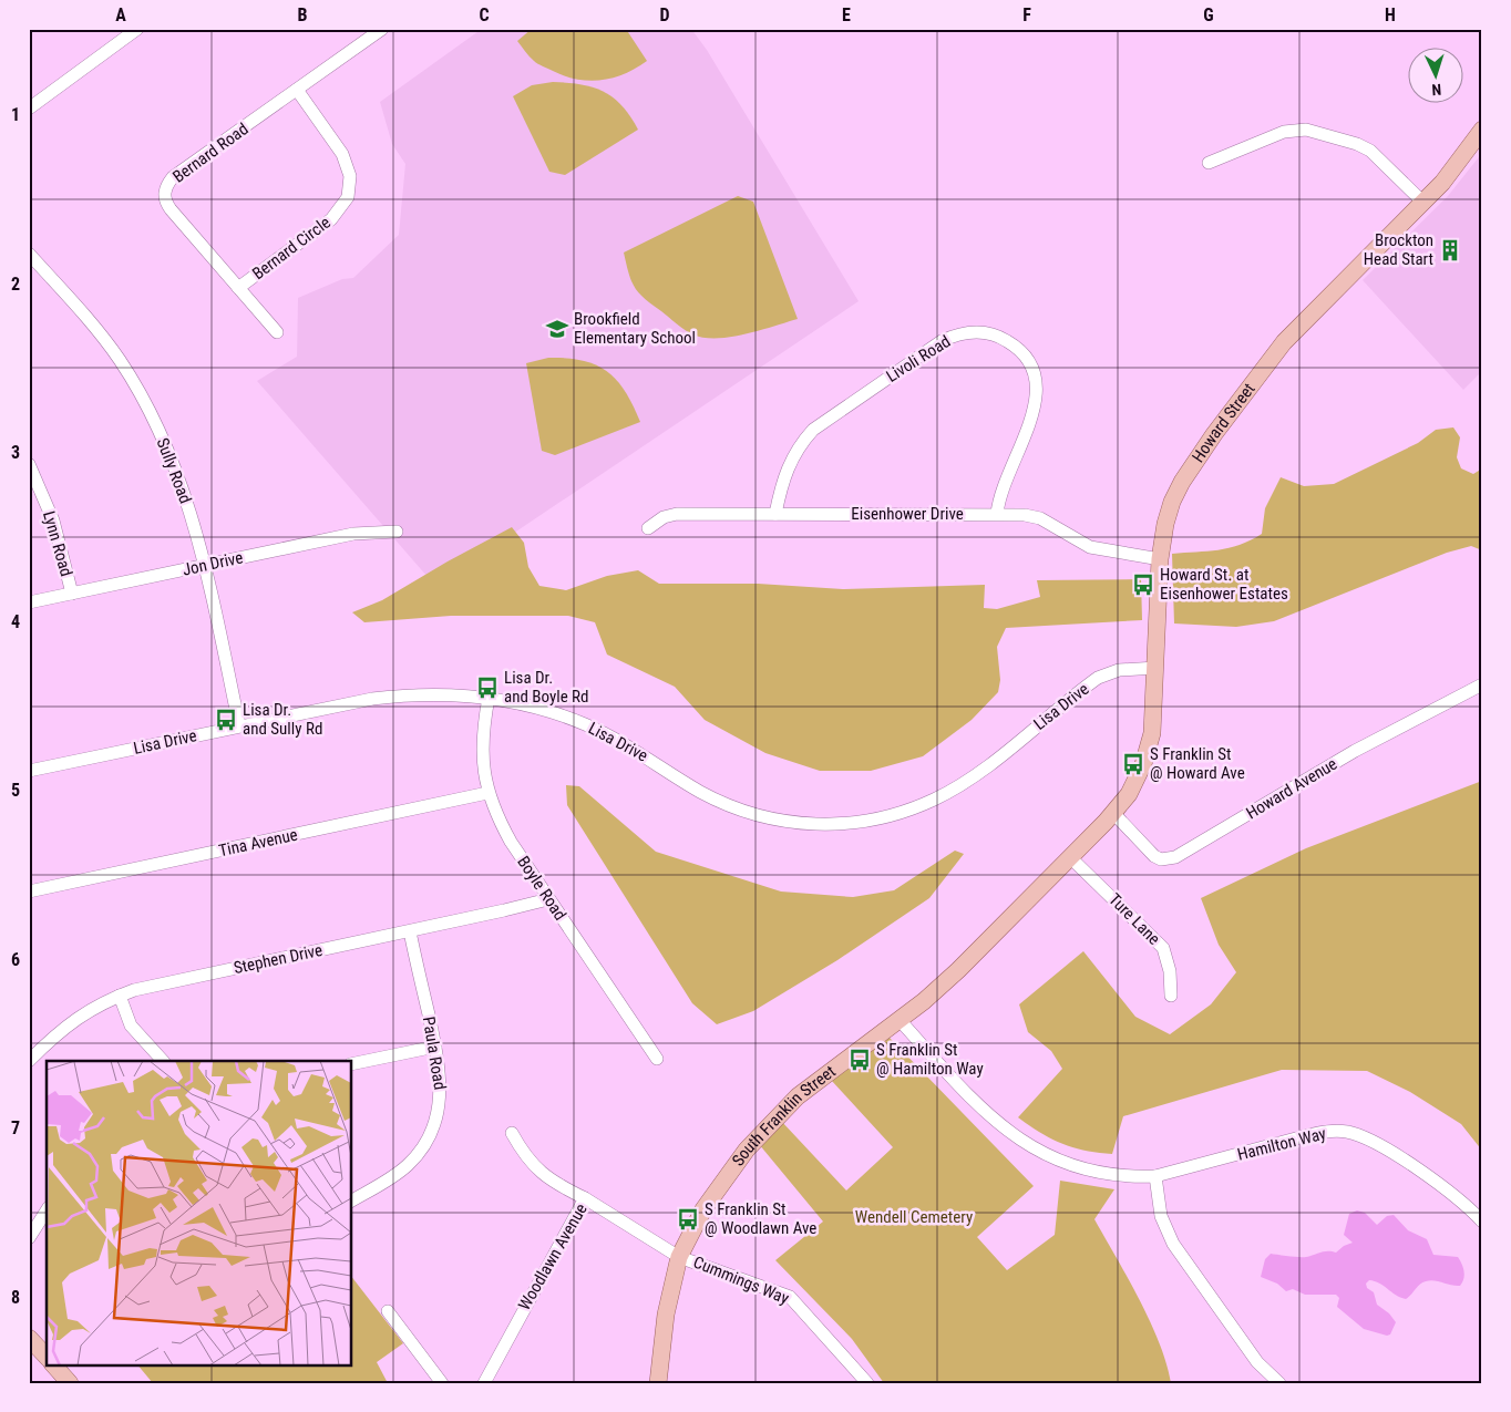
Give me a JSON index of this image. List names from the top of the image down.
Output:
{
  "streets": {
    "main road": ["Howard Street", "South Franklin Street"],
    "street": [
      "Bernard Road",
      "Bernard Circle",
      "Livoli Road",
      "Sully Road",
      "Eisenhower Drive",
      "Lynn Road",
      "Jon Drive",
      "Lisa Drive",
      "Howard Avenue",
      "Tina Avenue",
      "Boyle Road",
      "Ture Lane",
      "Stephen Drive",
      "Paula Road",
      "Hamilton Way",
      "Woodlawn Avenue",
      "Cummings Way"
    ]
  },
  "crossings": [
    ["Bernard Road", "Bernard Circle"],
    ["Livoli Road", "Eisenhower Drive"],
    ["Howard Street", "Eisenhower Drive"],
    ["Howard Street", "Lisa Drive"],
    ["Howard Street", "South Franklin Street"],
    ["Sully Road", "Jon Drive"],
    ["Sully Road", "Lisa Drive"],
    ["Lynn Road", "Jon Drive"],
    ["Lisa Drive", "Boyle Road"],
    ["Howard Avenue", "South Franklin Street"],
    ["Tina Avenue", "Boyle Road"],
    ["Boyle Road", "Stephen Drive"],
    ["Ture Lane", "South Franklin Street"],
    ["Stephen Drive", "Paula Road"],
    ["South Franklin Street", "Hamilton Way"],
    ["South Franklin Street", "Woodlawn Avenue"],
    ["South Franklin Street", "Cummings Way"],
    ["Woodlawn Avenue", "Cummings Way"]
  ],
  "parks": ["Wendell Cemetery"],
  "places": {
    "building": ["Brockton Head Start"],
    "school or university": ["Brookfield Elementary School"],
    "bus stop": [
      "Howard St. at Eisenhower Estates",
      "Lisa Dr. and Boyle Rd",
      "Lisa Dr. and Sully Rd",
      "S Franklin St @ Howard Ave",
      "S Franklin St @ Hamilton Way",
      "S Franklin St @ Woodlawn Ave"
    ]
  },
  "north": "bottom",
  "grid": {
    "columns": [
      "A",
      "B",
      "C",
      "D",
      "E",
      "F",
      "G",
      "H"
    ],
    "rows": [
      "1",
      "2",
      "3",
      "4",
      "5",
      "6",
      "7",
      "8"
    ]
  }
}
